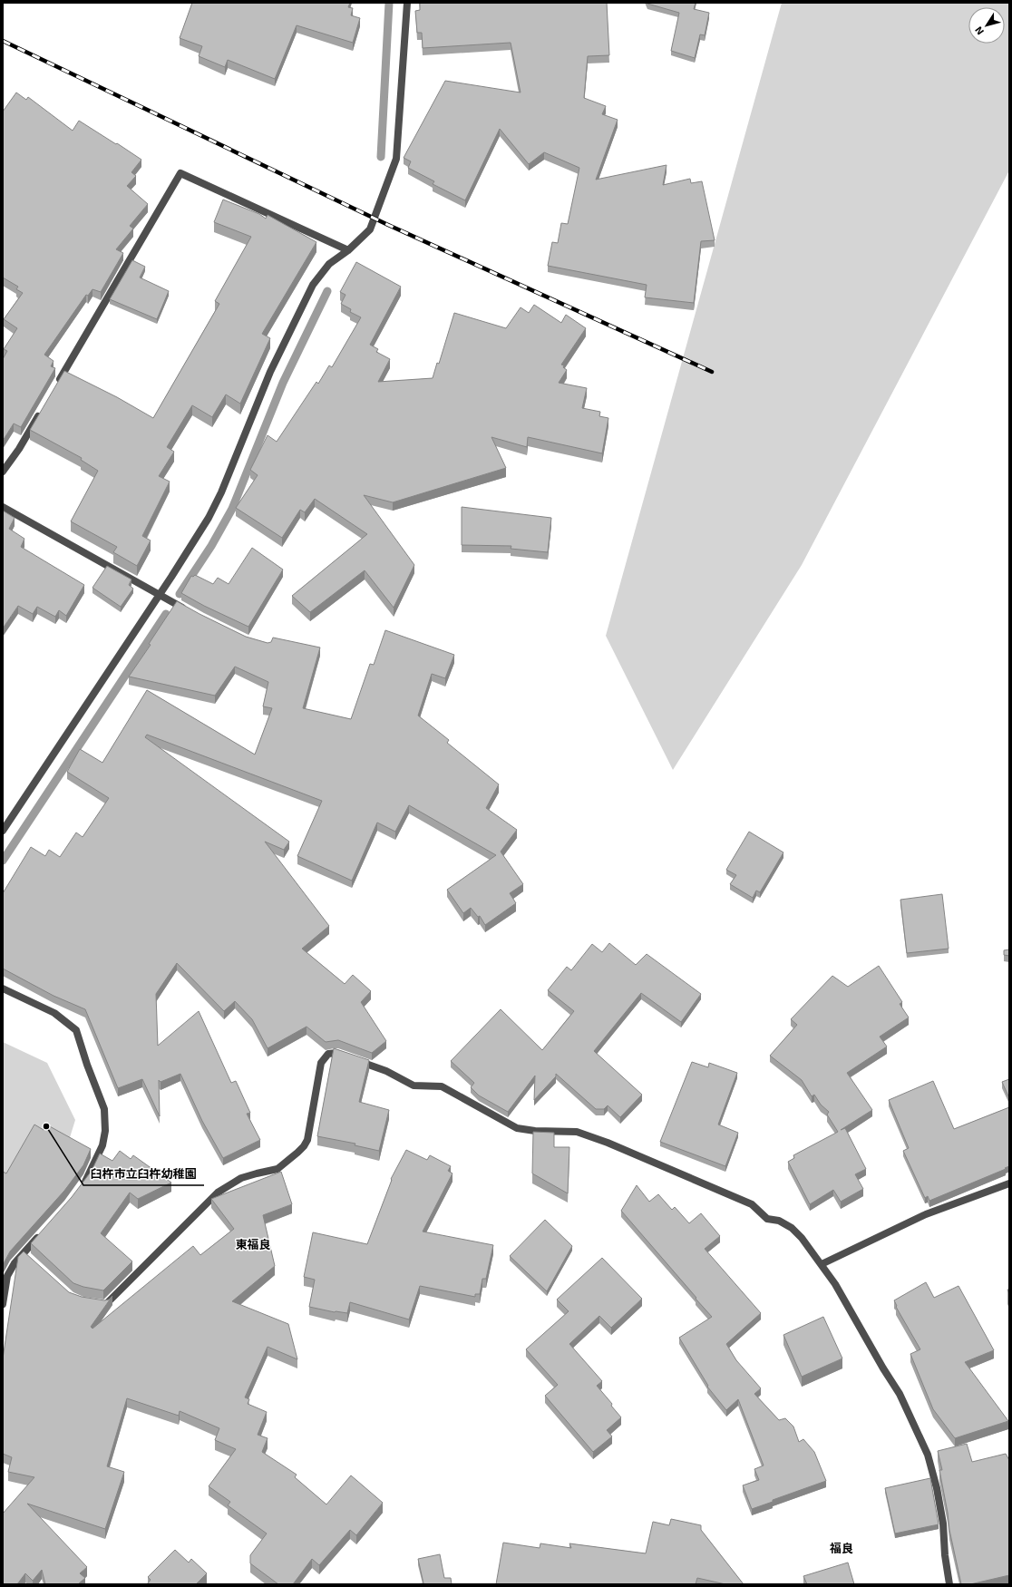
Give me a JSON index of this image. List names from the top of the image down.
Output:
{
  "districts": ["東福良", "福良"],
  "places": ["臼杵市立臼杵幼稚園"],
  "north": "bottom left"
}
